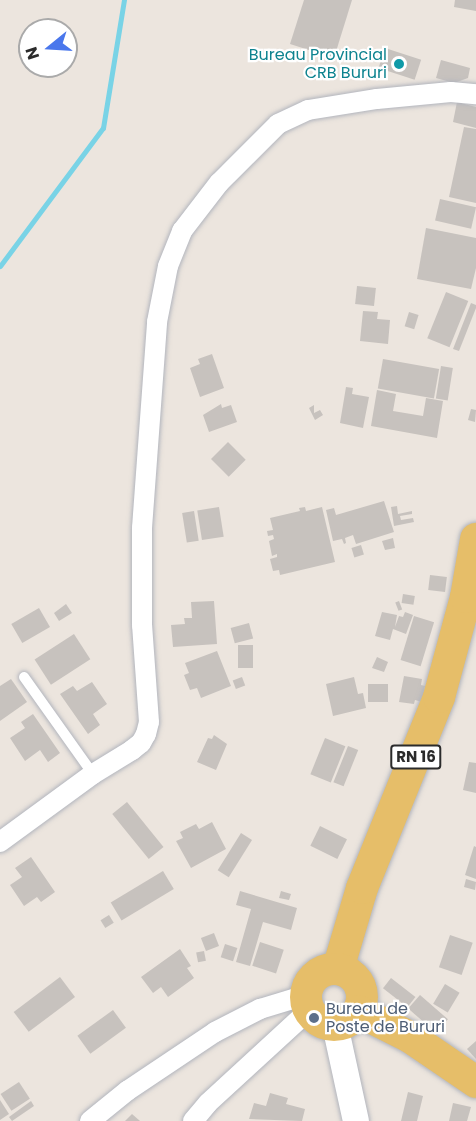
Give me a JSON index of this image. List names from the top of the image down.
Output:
{
  "streets": {
    "main road": ["RN 16"]
  },
  "places": ["Bureau Provincial CRB Bururi", "Bureau de Poste de Bururi"],
  "north": "left"
}
